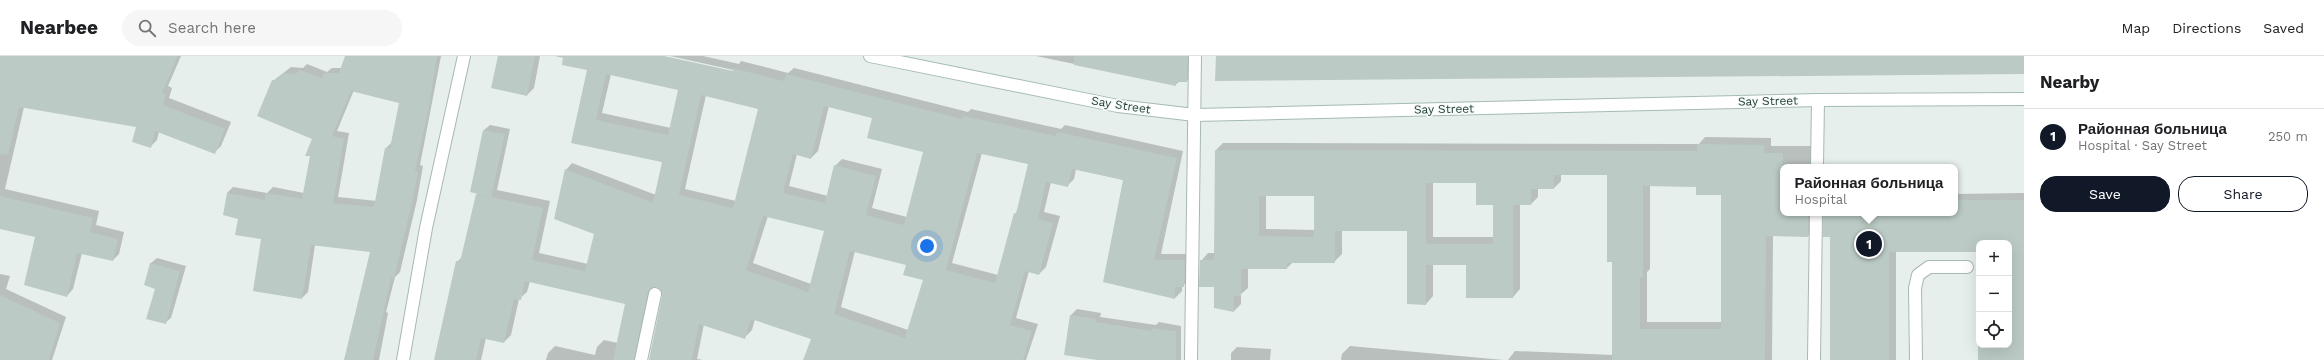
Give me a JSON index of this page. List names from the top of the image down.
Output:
{
  "streets": {
    "main road": ["Say Street"]
  },
  "page": {
    "header": "Nearbee",
    "search": "Search here",
    "nav": ["Map", "Directions", "Saved"],
    "heading": "Nearby",
    "list": [
      {
        "mark": "1",
        "name": "Районная больница",
        "note": "Hospital · Say Street",
        "value": "250 m"
      }
    ],
    "popup": ["Районная больница", "Hospital"],
    "buttons": ["Save", "Share"],
    "pins": "1",
    "map_buttons": ["+", "−"]
  }
}
